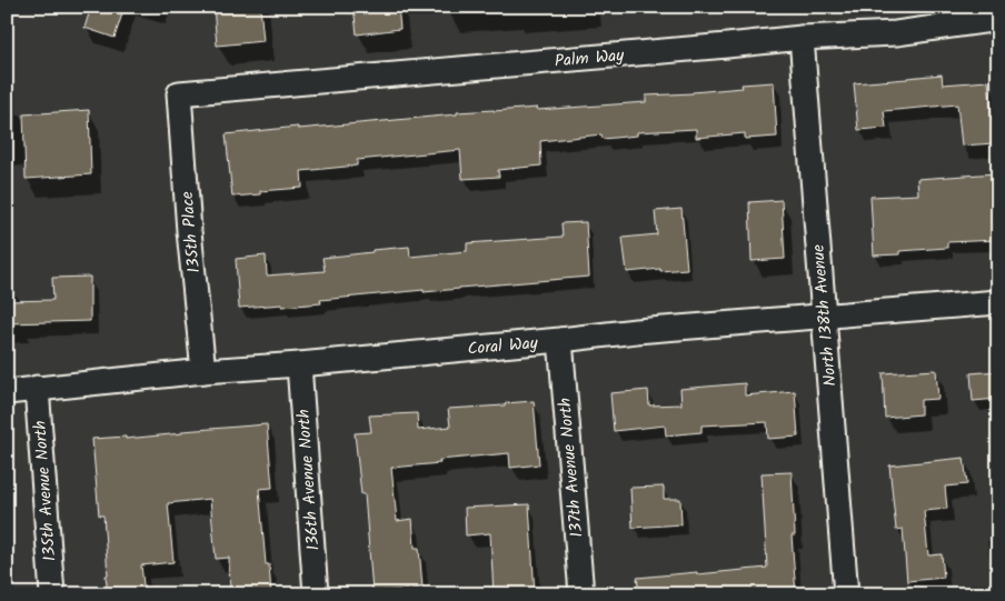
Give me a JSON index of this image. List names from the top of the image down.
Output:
{
  "streets": {
    "street": [
      "Palm Way",
      "135th Place",
      "North 138th Avenue",
      "Coral Way",
      "137th Avenue North",
      "136th Avenue North",
      "135th Avenue North"
    ]
  },
  "crossings": [
    ["Palm Way", "135th Place"],
    ["Palm Way", "North 138th Avenue"],
    ["135th Place", "Coral Way"],
    ["North 138th Avenue", "Coral Way"],
    ["Coral Way", "137th Avenue North"],
    ["Coral Way", "136th Avenue North"],
    ["Coral Way", "135th Avenue North"]
  ]
}
